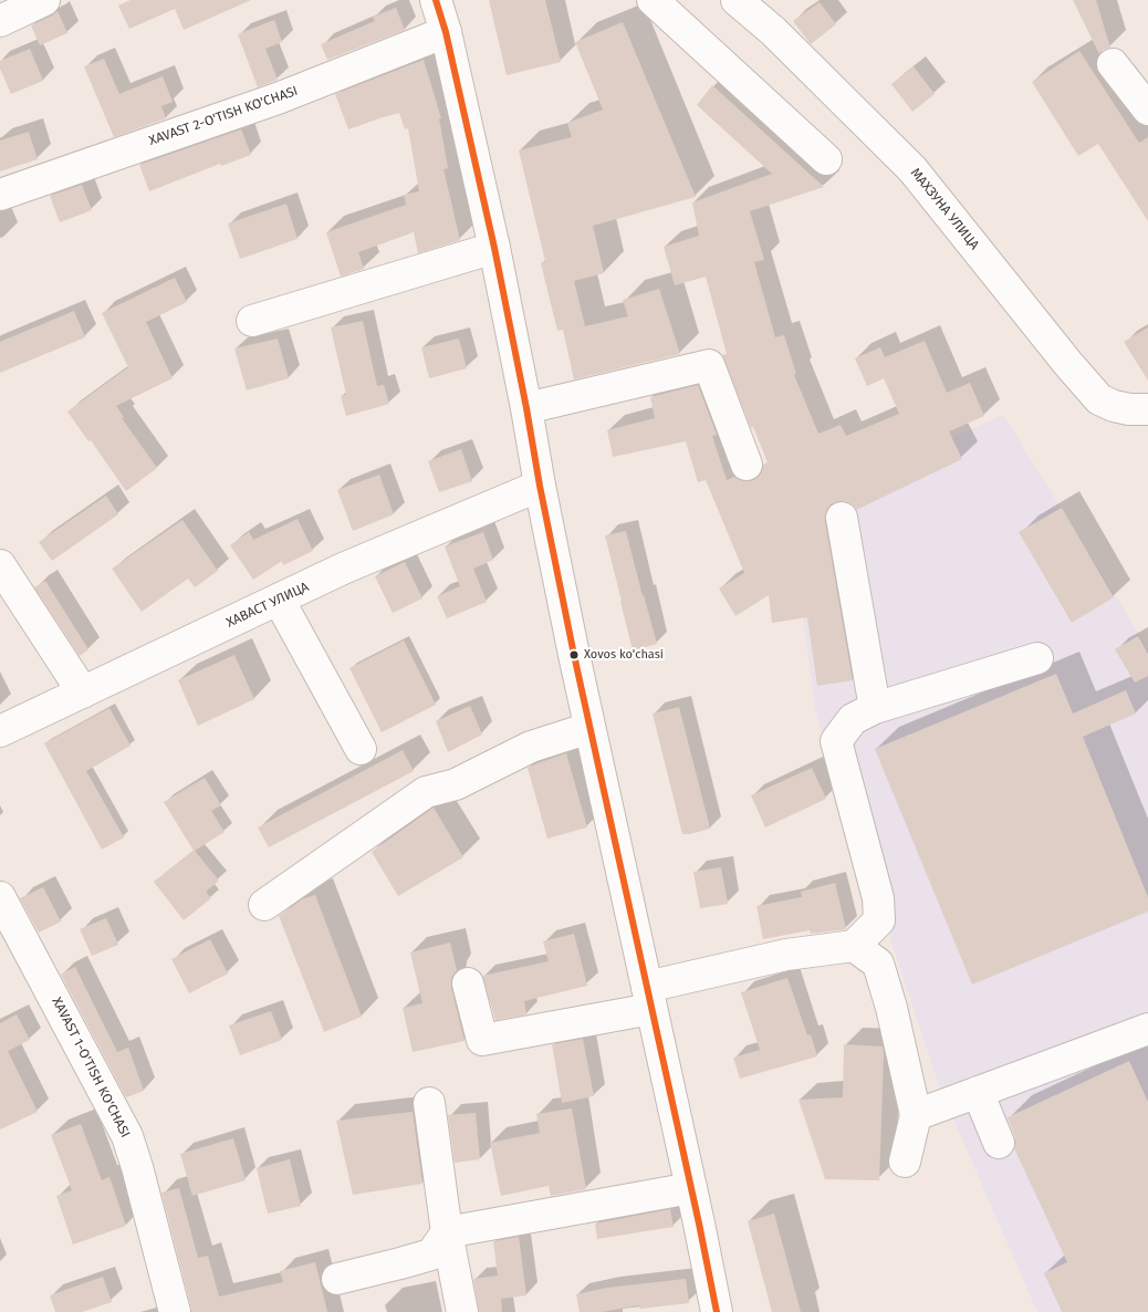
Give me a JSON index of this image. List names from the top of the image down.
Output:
{
  "streets": {
    "street": [
      "XAVAST 2-O'TISH KO'CHASI",
      "МАХЗУНА УЛИЦА",
      "ХАВАСТ УЛИЦА",
      "XAVAST 1-O'TISH KO'CHASI"
    ]
  },
  "places": ["Xovos ko'chasi"]
}
